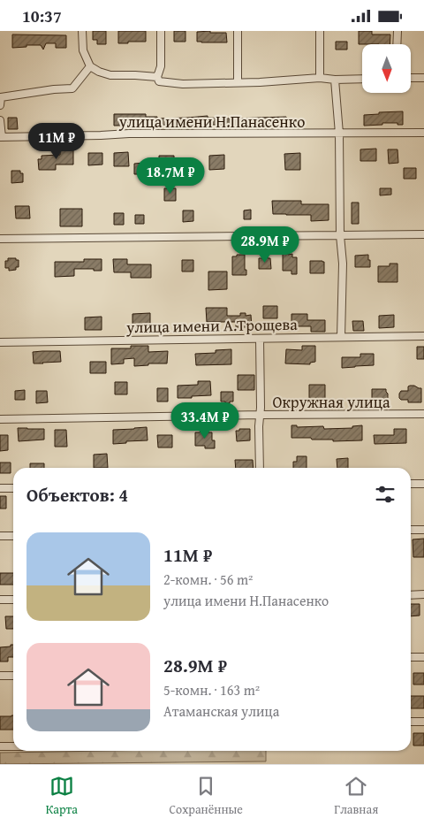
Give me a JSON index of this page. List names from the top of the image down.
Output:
{
  "streets": {
    "street": ["улица имени Н.Панасенко", "улица имени А.Трощева", "Окружная улица"]
  },
  "north": "bottom",
  "page": {
    "status": "10:37",
    "price": [
      "11M ₽",
      "18.7M ₽",
      "28.9M ₽",
      "33.4M ₽"
    ],
    "heading": "Объектов: 4",
    "list": [
      {
        "name": "11M ₽",
        "note": "2-комн. · 56 m² · улица имени Н.Панасенко"
      },
      {
        "name": "28.9M ₽",
        "note": "5-комн. · 163 m² · Атаманская улица"
      }
    ],
    "tabs": ["Карта", "Сохранённые", "Главная"]
  }
}
